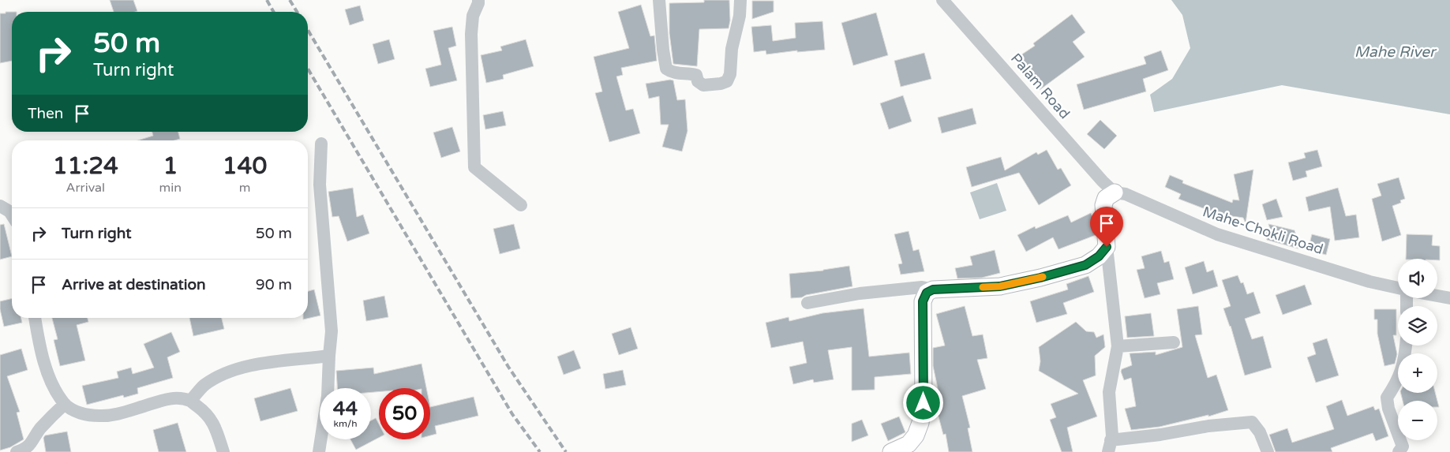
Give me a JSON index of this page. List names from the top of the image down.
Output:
{
  "streets": {
    "street": ["Palam Road", "Mahe-Chokli Road"]
  },
  "crossings": [
    ["Palam Road", "Mahe-Chokli Road"]
  ],
  "water": ["Mahe River"],
  "page": {
    "turn": ["50 m", "Turn right"],
    "then": "Then",
    "eta": [
      "11:24",
      "Arrival",
      "1",
      "min",
      "140",
      "m"
    ],
    "list": [
      {
        "name": "Turn right",
        "value": "50 m"
      },
      {
        "name": "Arrive at destination",
        "value": "90 m"
      }
    ],
    "map_buttons": ["+", "−"],
    "speed": "44 km/h",
    "limit": "50"
  }
}
